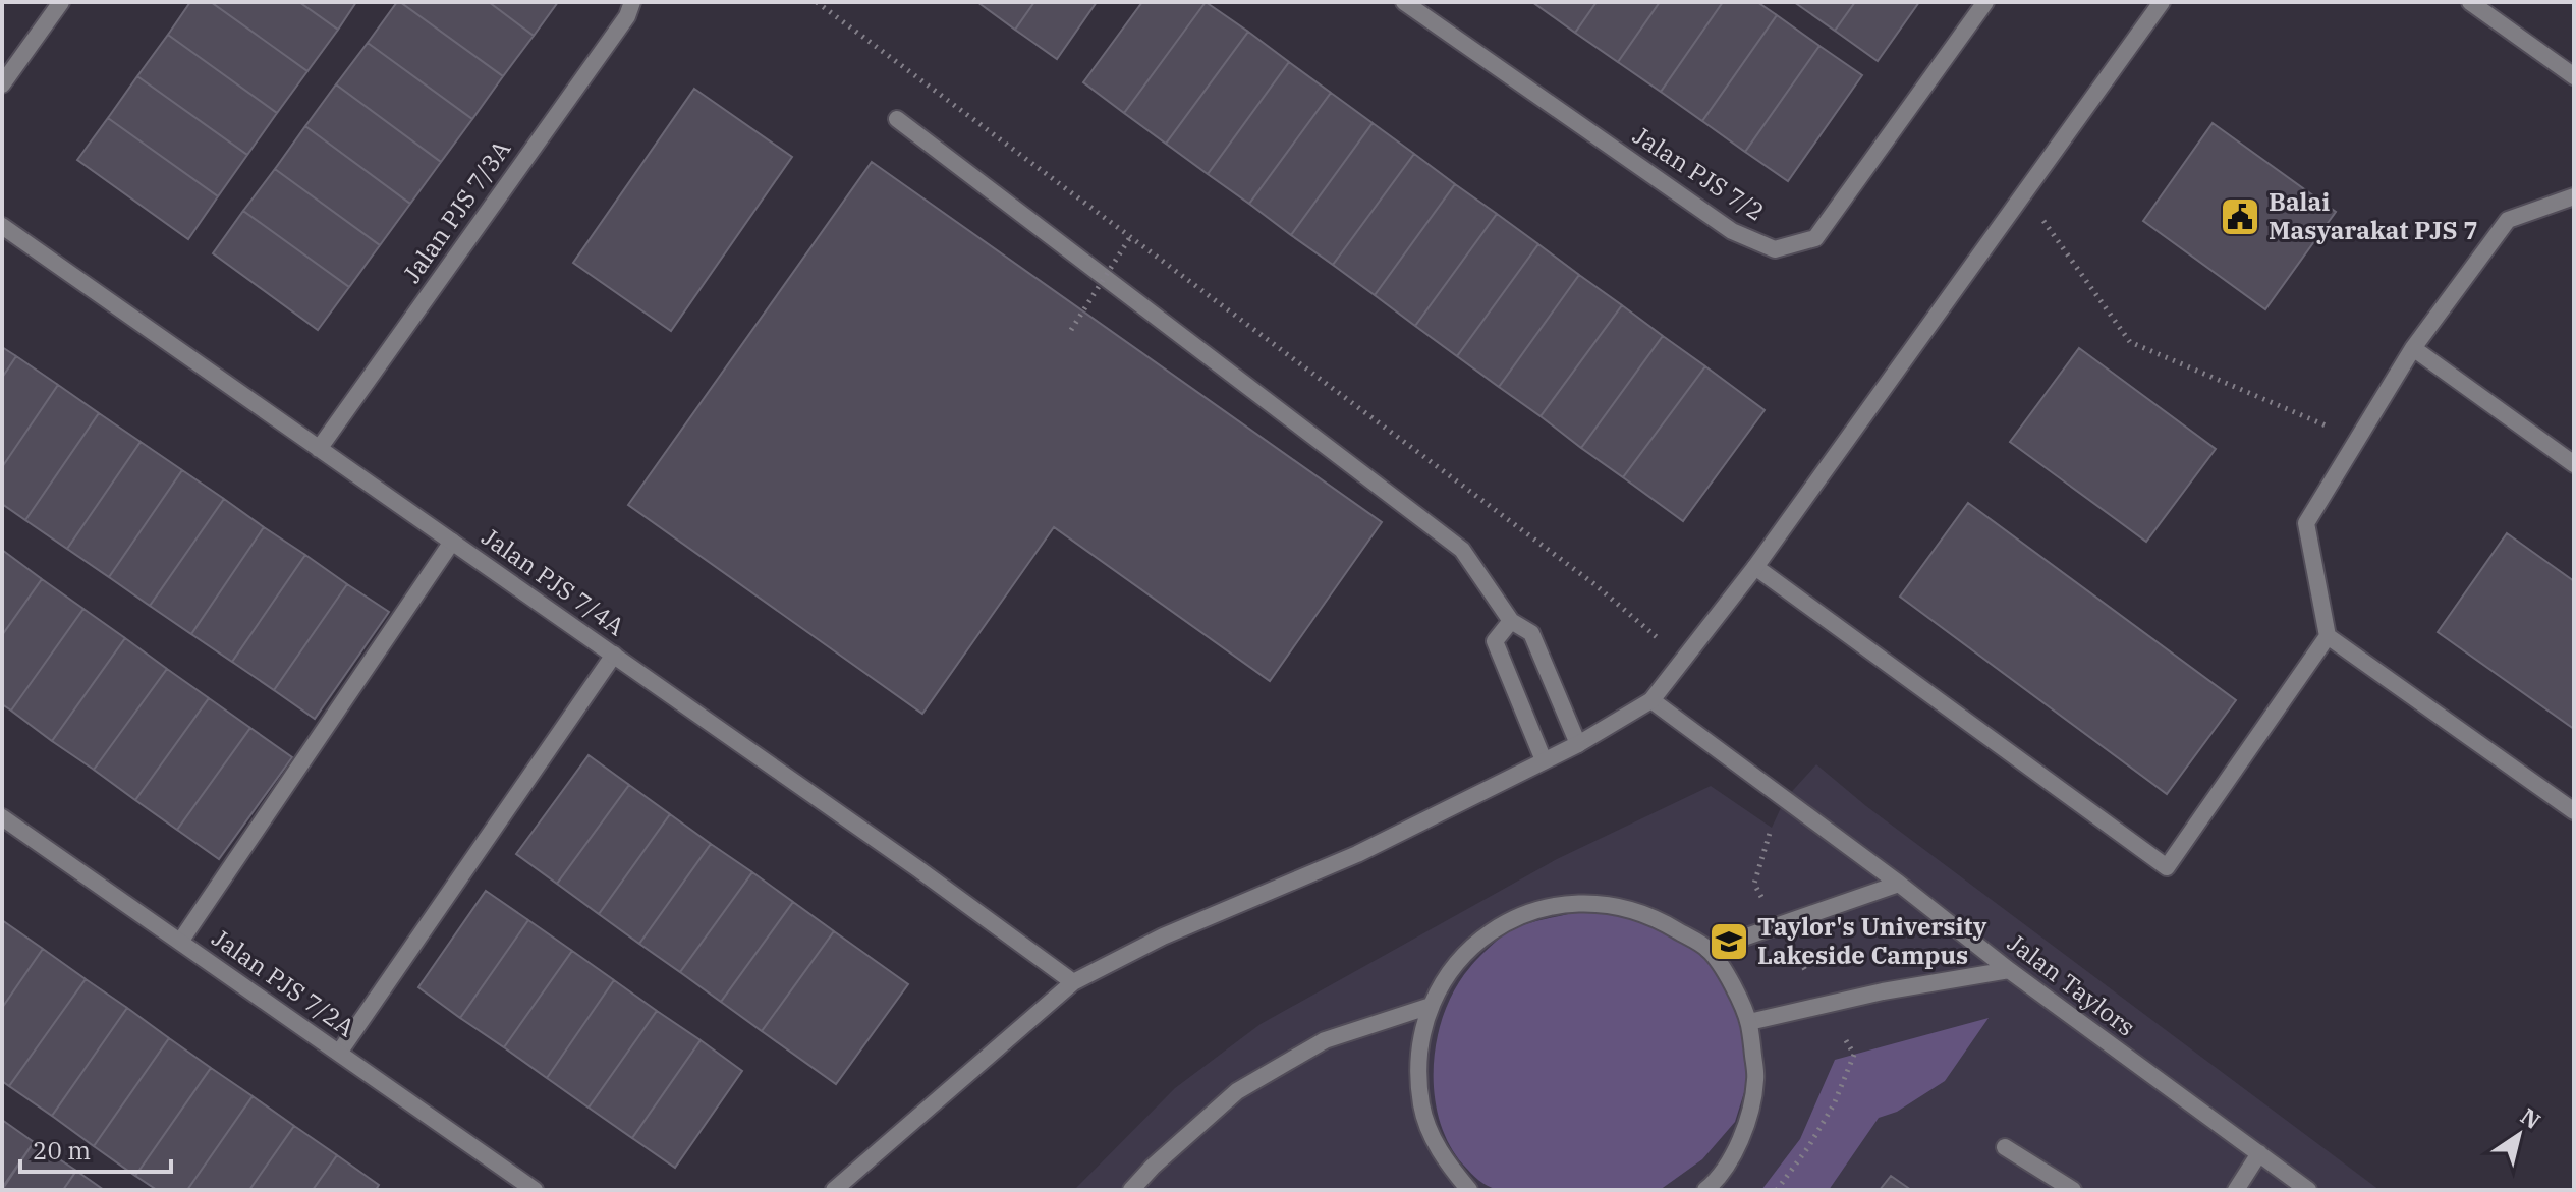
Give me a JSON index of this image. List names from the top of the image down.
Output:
{
  "streets": {
    "street": [
      "Jalan PJS 7/2",
      "Jalan PJS 7/3A",
      "Jalan PJS 7/4A",
      "Jalan PJS 7/2A",
      "Jalan Taylors"
    ]
  },
  "crossings": [
    ["Jalan PJS 7/3A", "Jalan PJS 7/4A"]
  ],
  "places": {
    "public building": ["Balai Masyarakat PJS 7"],
    "school or university": ["Taylor's University Lakeside Campus"]
  },
  "scale_bar": "20 m",
  "north": "top right"
}
